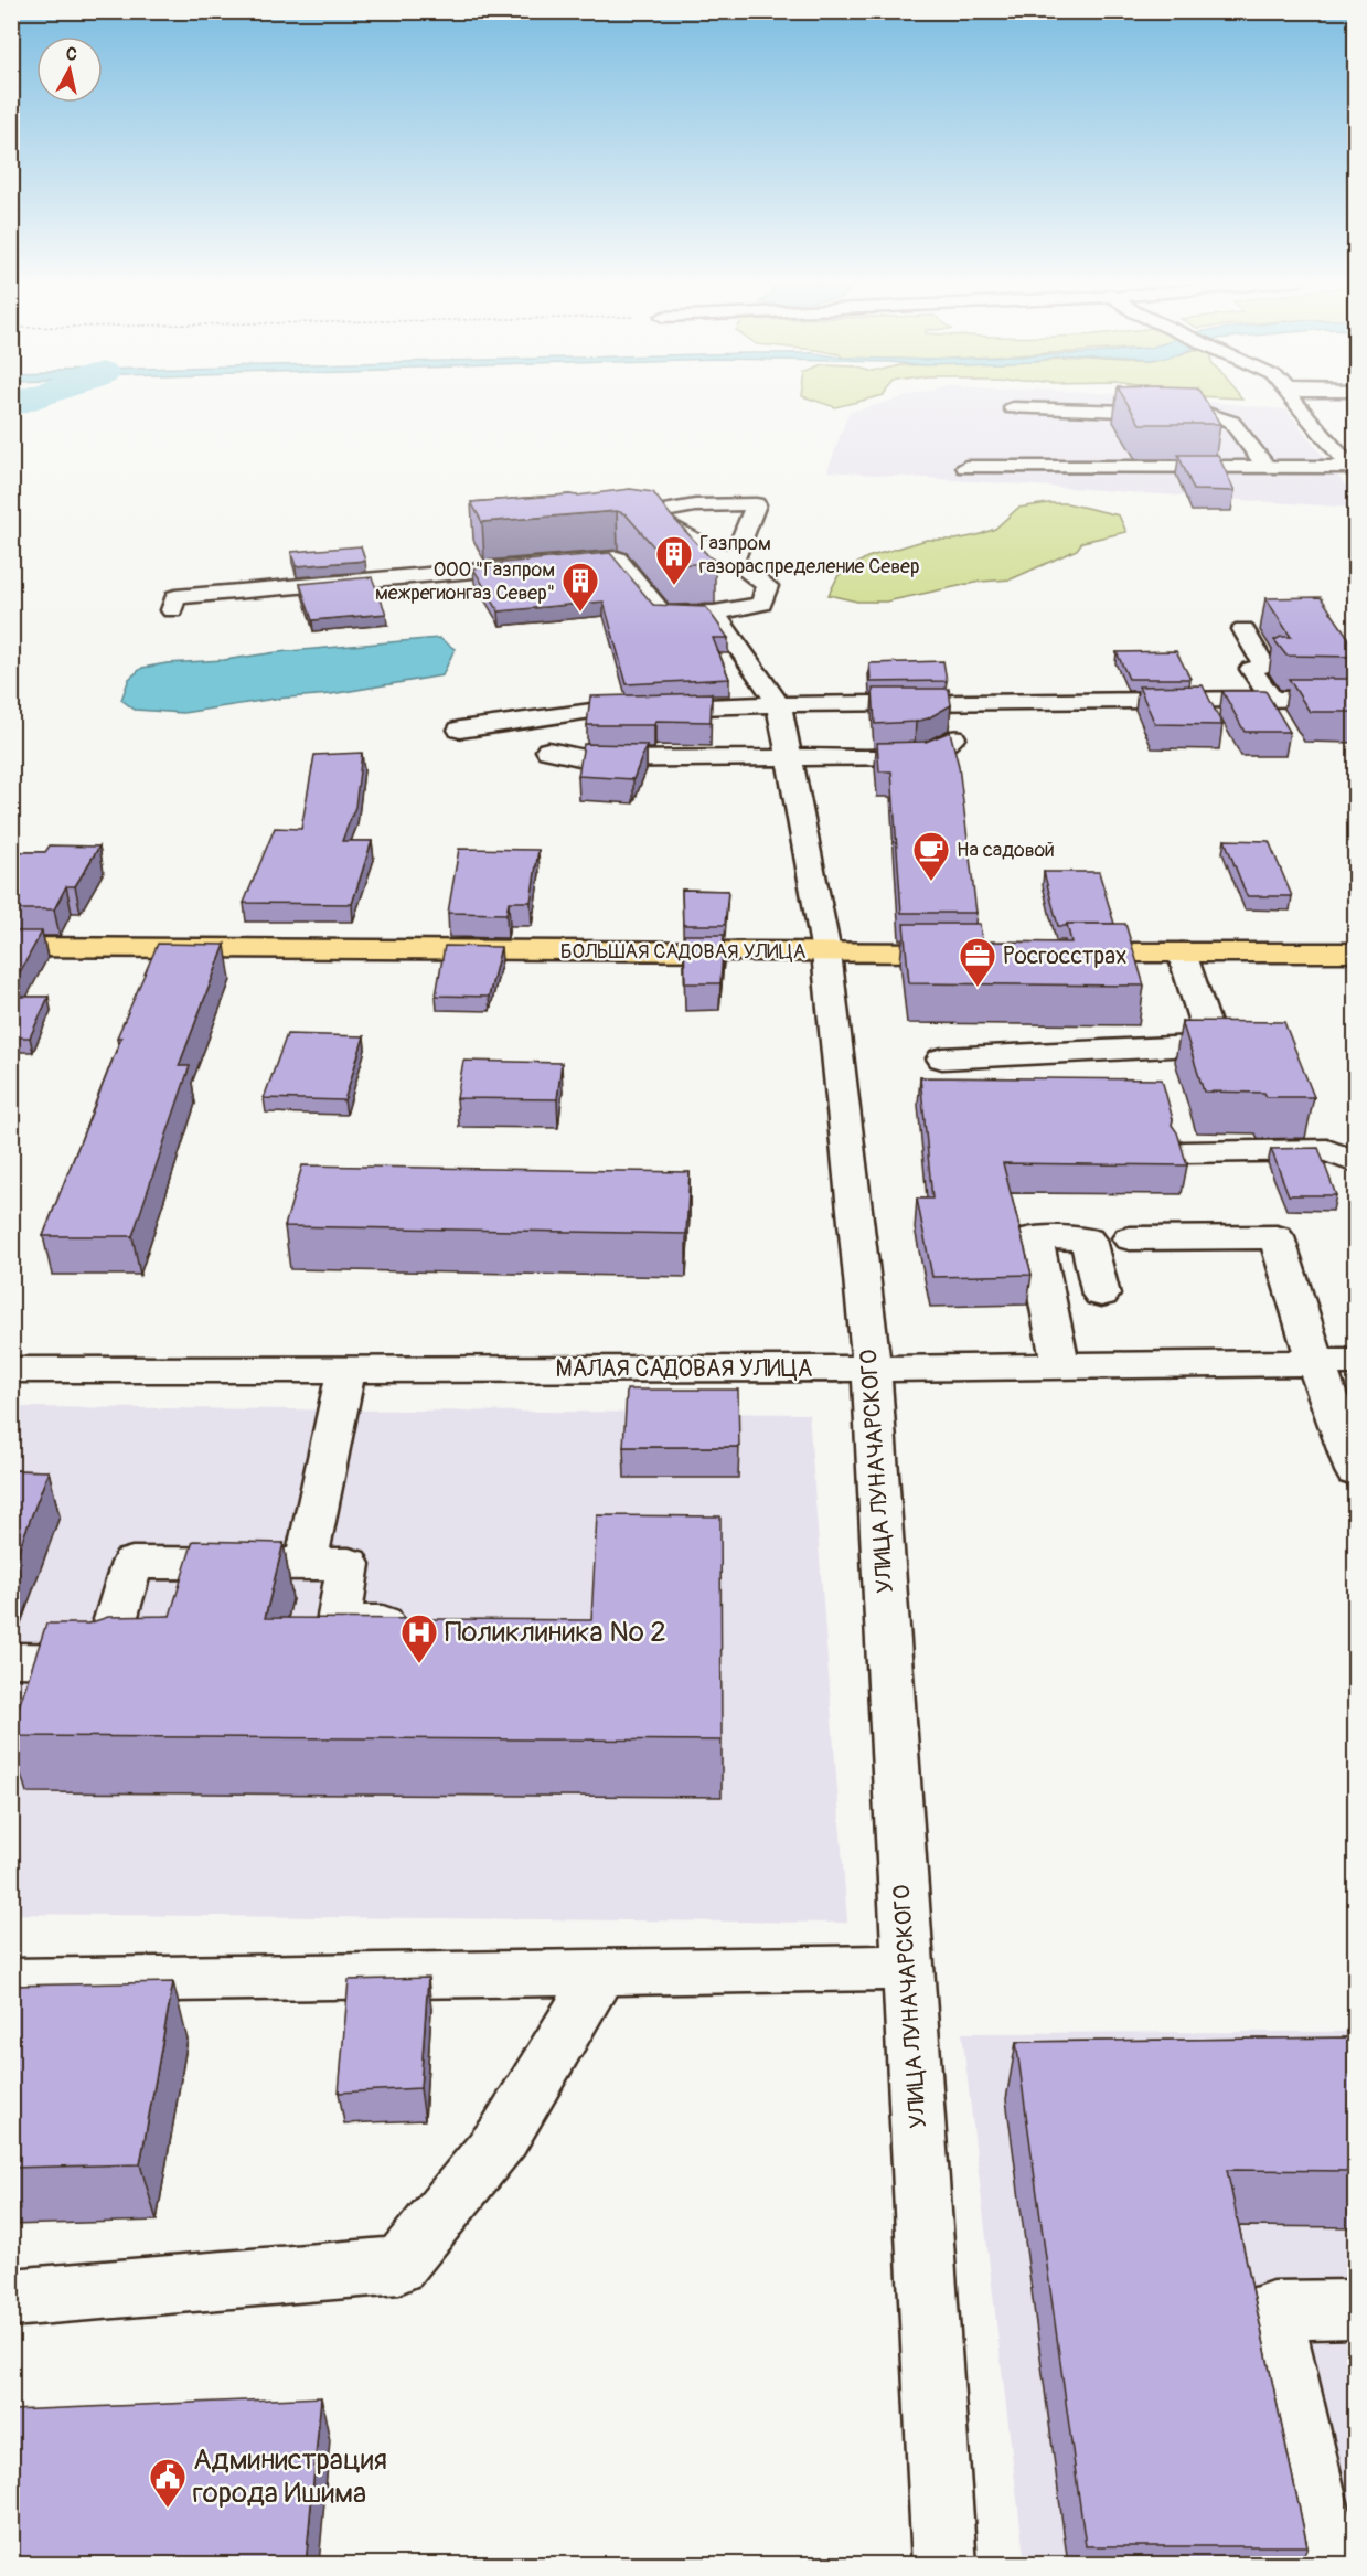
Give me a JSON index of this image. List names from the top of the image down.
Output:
{
  "streets": {
    "main road": ["БОЛЬШАЯ САДОВАЯ УЛИЦА"],
    "street": ["МАЛАЯ САДОВАЯ УЛИЦА", "УЛИЦА ЛУНАЧАРСКОГО"]
  },
  "crossings": [
    ["БОЛЬШАЯ САДОВАЯ УЛИЦА", "УЛИЦА ЛУНАЧАРСКОГО"],
    ["МАЛАЯ САДОВАЯ УЛИЦА", "УЛИЦА ЛУНАЧАРСКОГО"]
  ],
  "places": {
    "building": ["Газпром газораспределение Север", "ООО \"Газпром межрегионгаз Север\""],
    "cafe": ["На садовой"],
    "office": ["Росгосстрах"],
    "hospital": ["Поликлиника № 2"],
    "public building": ["Администрация города Ишима"]
  },
  "north": "top"
}
